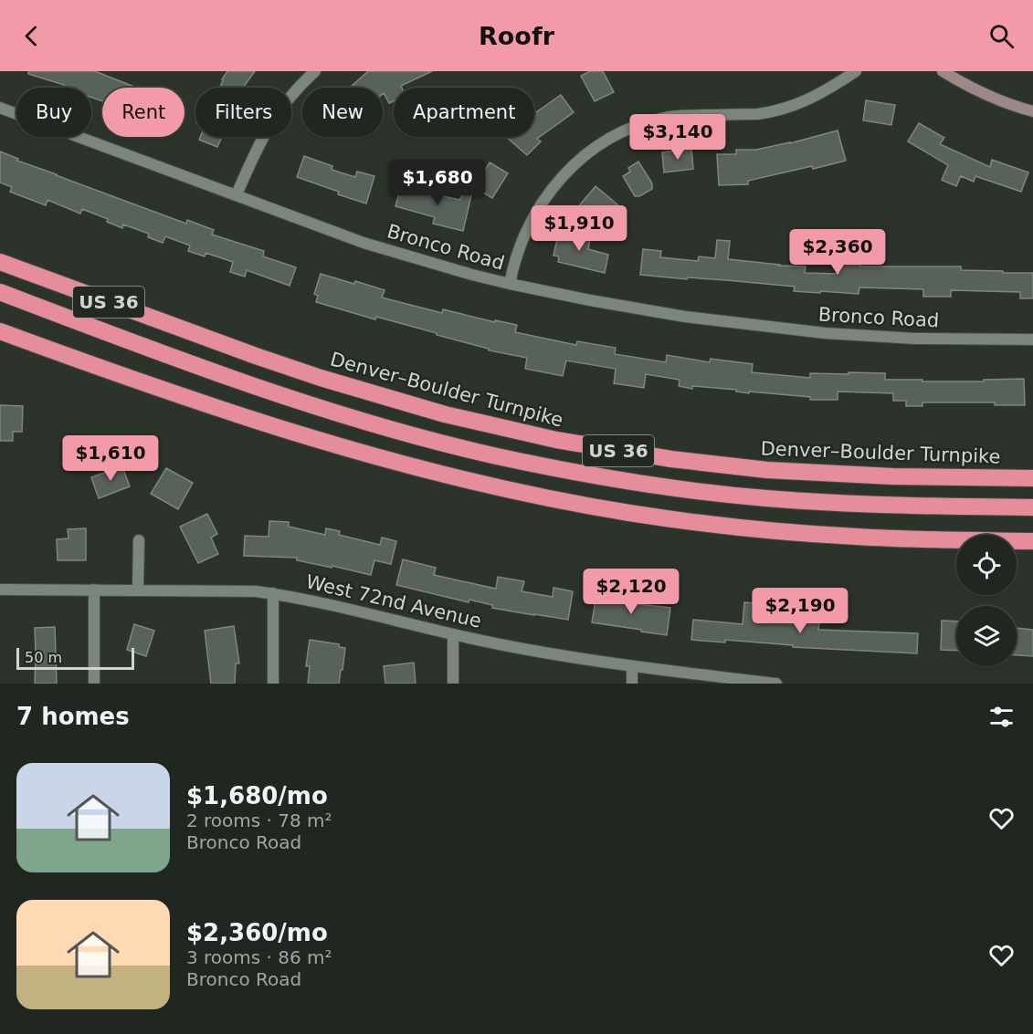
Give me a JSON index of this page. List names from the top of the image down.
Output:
{
  "streets": {
    "highway": ["US 36", "Denver–Boulder Turnpike"],
    "street": ["Bronco Road", "West 72nd Avenue"]
  },
  "scale_bar": "50 m",
  "page": {
    "header": "Roofr",
    "chip": [
      "Buy",
      "Rent",
      "Filters",
      "New",
      "Apartment"
    ],
    "price": [
      "$3,140",
      "$1,680",
      "$1,910",
      "$2,360",
      "$1,610",
      "$2,120",
      "$2,190"
    ],
    "scale": "50 m",
    "heading": "7 homes",
    "list": [
      {
        "name": "$1,680/mo",
        "note": "2 rooms · 78 m² · Bronco Road"
      },
      {
        "name": "$2,360/mo",
        "note": "3 rooms · 86 m² · Bronco Road"
      }
    ]
  }
}
